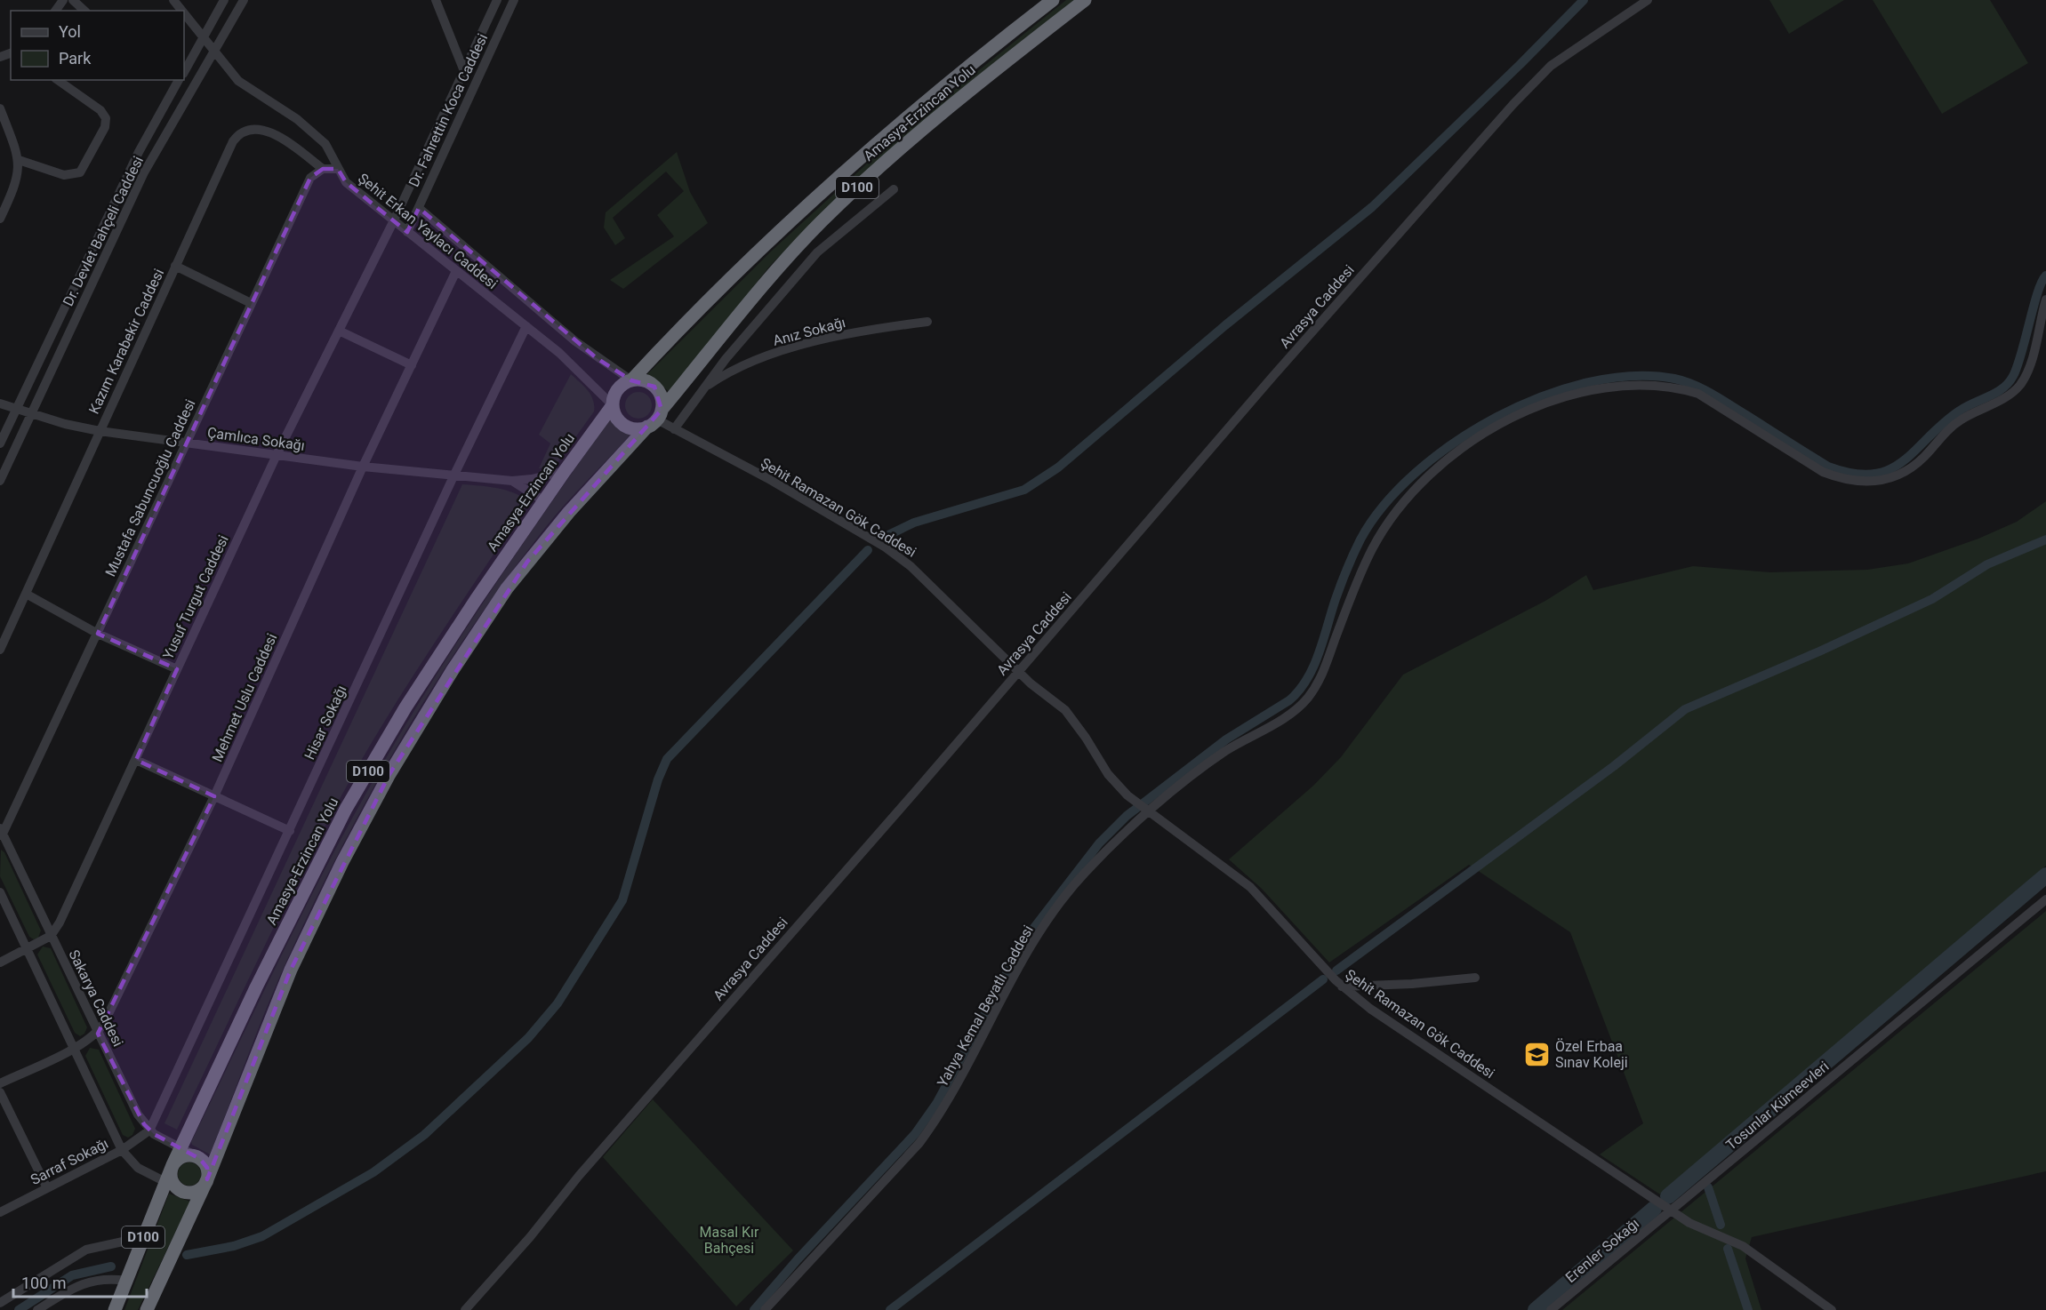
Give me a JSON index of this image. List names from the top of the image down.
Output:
{
  "streets": {
    "highway": ["Amasya-Erzincan Yolu", "D100"],
    "street": [
      "Dr. Fahrettin Koca Caddesi",
      "Dr. Devlet Bahçeli Caddesi",
      "Şehit Erkan Yaylacı Caddesi",
      "Avrasya Caddesi",
      "Anız Sokağı",
      "Kazım Karabekir Caddesi",
      "Çamlıca Sokağı",
      "Mustafa Sabuncuoğlu Caddesi",
      "Şehit Ramazan Gök Caddesi",
      "Yusuf Turgut Caddesi",
      "Mehmet Uslu Caddesi",
      "Hisar Sokağı",
      "Sakarya Caddesi",
      "Yahya Kemal Beyatlı Caddesi",
      "Tosunlar Kümeevleri",
      "Sarraf Sokağı",
      "Erenler Sokağı"
    ]
  },
  "crossings": [
    ["Dr. Fahrettin Koca Caddesi", "Şehit Erkan Yaylacı Caddesi"],
    ["Dr. Fahrettin Koca Caddesi", "Yusuf Turgut Caddesi"],
    ["Amasya-Erzincan Yolu", "D100"],
    ["Amasya-Erzincan Yolu", "Şehit Erkan Yaylacı Caddesi"],
    ["Amasya-Erzincan Yolu", "Çamlıca Sokağı"],
    ["Amasya-Erzincan Yolu", "Şehit Ramazan Gök Caddesi"],
    ["Amasya-Erzincan Yolu", "Sakarya Caddesi"],
    ["D100", "Sakarya Caddesi"],
    ["Dr. Devlet Bahçeli Caddesi", "Şehit Erkan Yaylacı Caddesi"],
    ["Dr. Devlet Bahçeli Caddesi", "Çamlıca Sokağı"],
    ["Şehit Erkan Yaylacı Caddesi", "Şehit Ramazan Gök Caddesi"],
    ["Şehit Erkan Yaylacı Caddesi", "Yusuf Turgut Caddesi"],
    ["Şehit Erkan Yaylacı Caddesi", "Mehmet Uslu Caddesi"],
    ["Şehit Erkan Yaylacı Caddesi", "Hisar Sokağı"],
    ["Avrasya Caddesi", "Şehit Ramazan Gök Caddesi"],
    ["Kazım Karabekir Caddesi", "Çamlıca Sokağı"],
    ["Kazım Karabekir Caddesi", "Mustafa Sabuncuoğlu Caddesi"],
    ["Çamlıca Sokağı", "Mustafa Sabuncuoğlu Caddesi"],
    ["Çamlıca Sokağı", "Yusuf Turgut Caddesi"],
    ["Çamlıca Sokağı", "Mehmet Uslu Caddesi"],
    ["Çamlıca Sokağı", "Hisar Sokağı"],
    ["Mustafa Sabuncuoğlu Caddesi", "Sakarya Caddesi"],
    ["Şehit Ramazan Gök Caddesi", "Yahya Kemal Beyatlı Caddesi"],
    ["Şehit Ramazan Gök Caddesi", "Tosunlar Kümeevleri"],
    ["Şehit Ramazan Gök Caddesi", "Erenler Sokağı"],
    ["Yusuf Turgut Caddesi", "Sakarya Caddesi"],
    ["Mehmet Uslu Caddesi", "Sakarya Caddesi"],
    ["Hisar Sokağı", "Sakarya Caddesi"],
    ["Hisar Sokağı", "Sarraf Sokağı"],
    ["Sakarya Caddesi", "Sarraf Sokağı"],
    ["Tosunlar Kümeevleri", "Erenler Sokağı"]
  ],
  "parks": ["Masal Kır Bahçesi"],
  "places": {
    "school or university": ["Özel Erbaa Sınav Koleji"]
  },
  "legend": ["Yol", "Park"],
  "scale_bar": "100 m"
}
